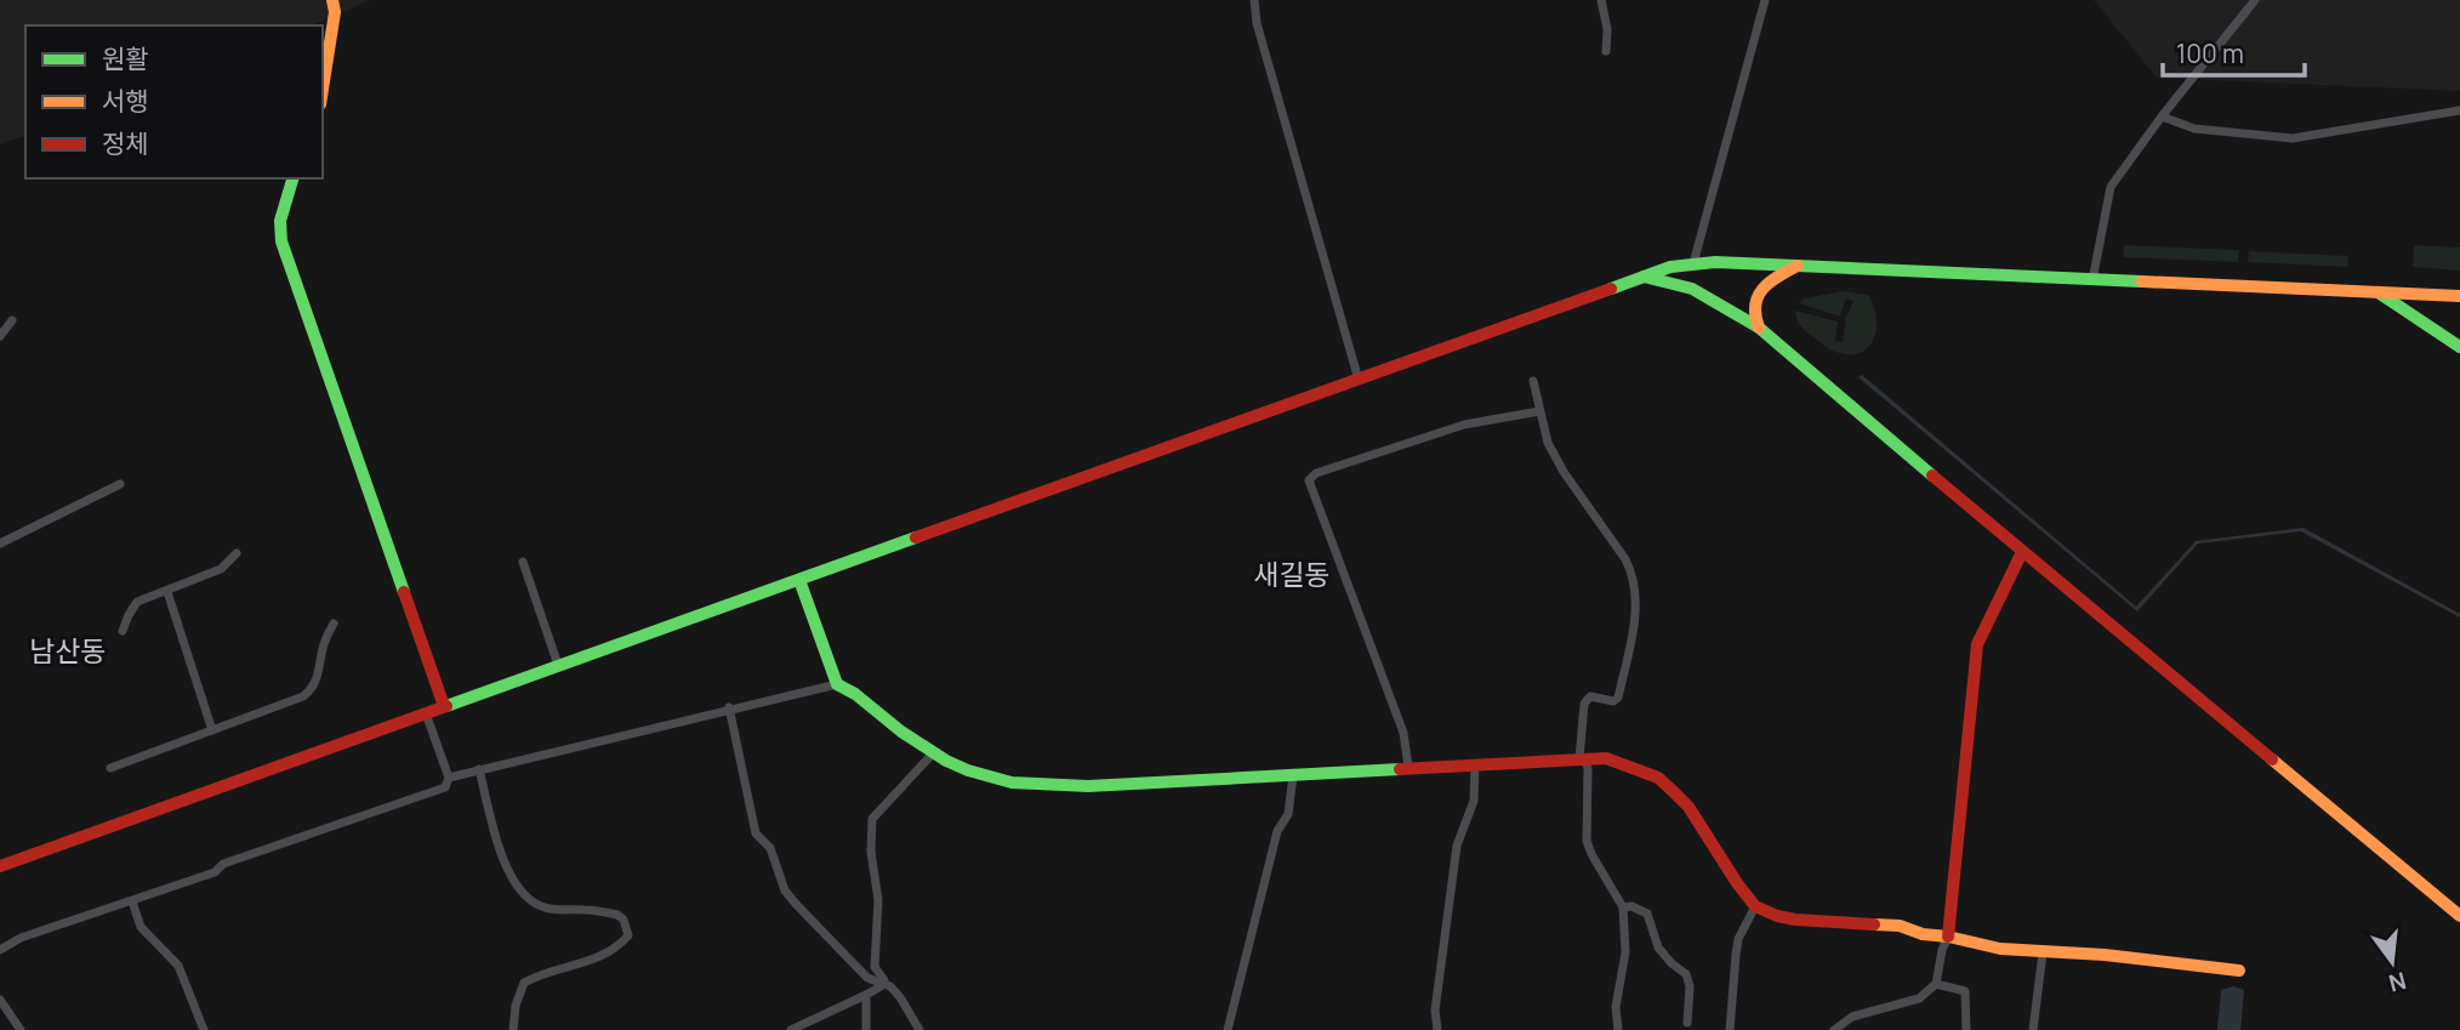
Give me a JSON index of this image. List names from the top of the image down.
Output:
{
  "districts": ["새길동", "남산동"],
  "legend": ["원활", "서행", "정체"],
  "scale_bar": "100 m",
  "north": "bottom"
}
